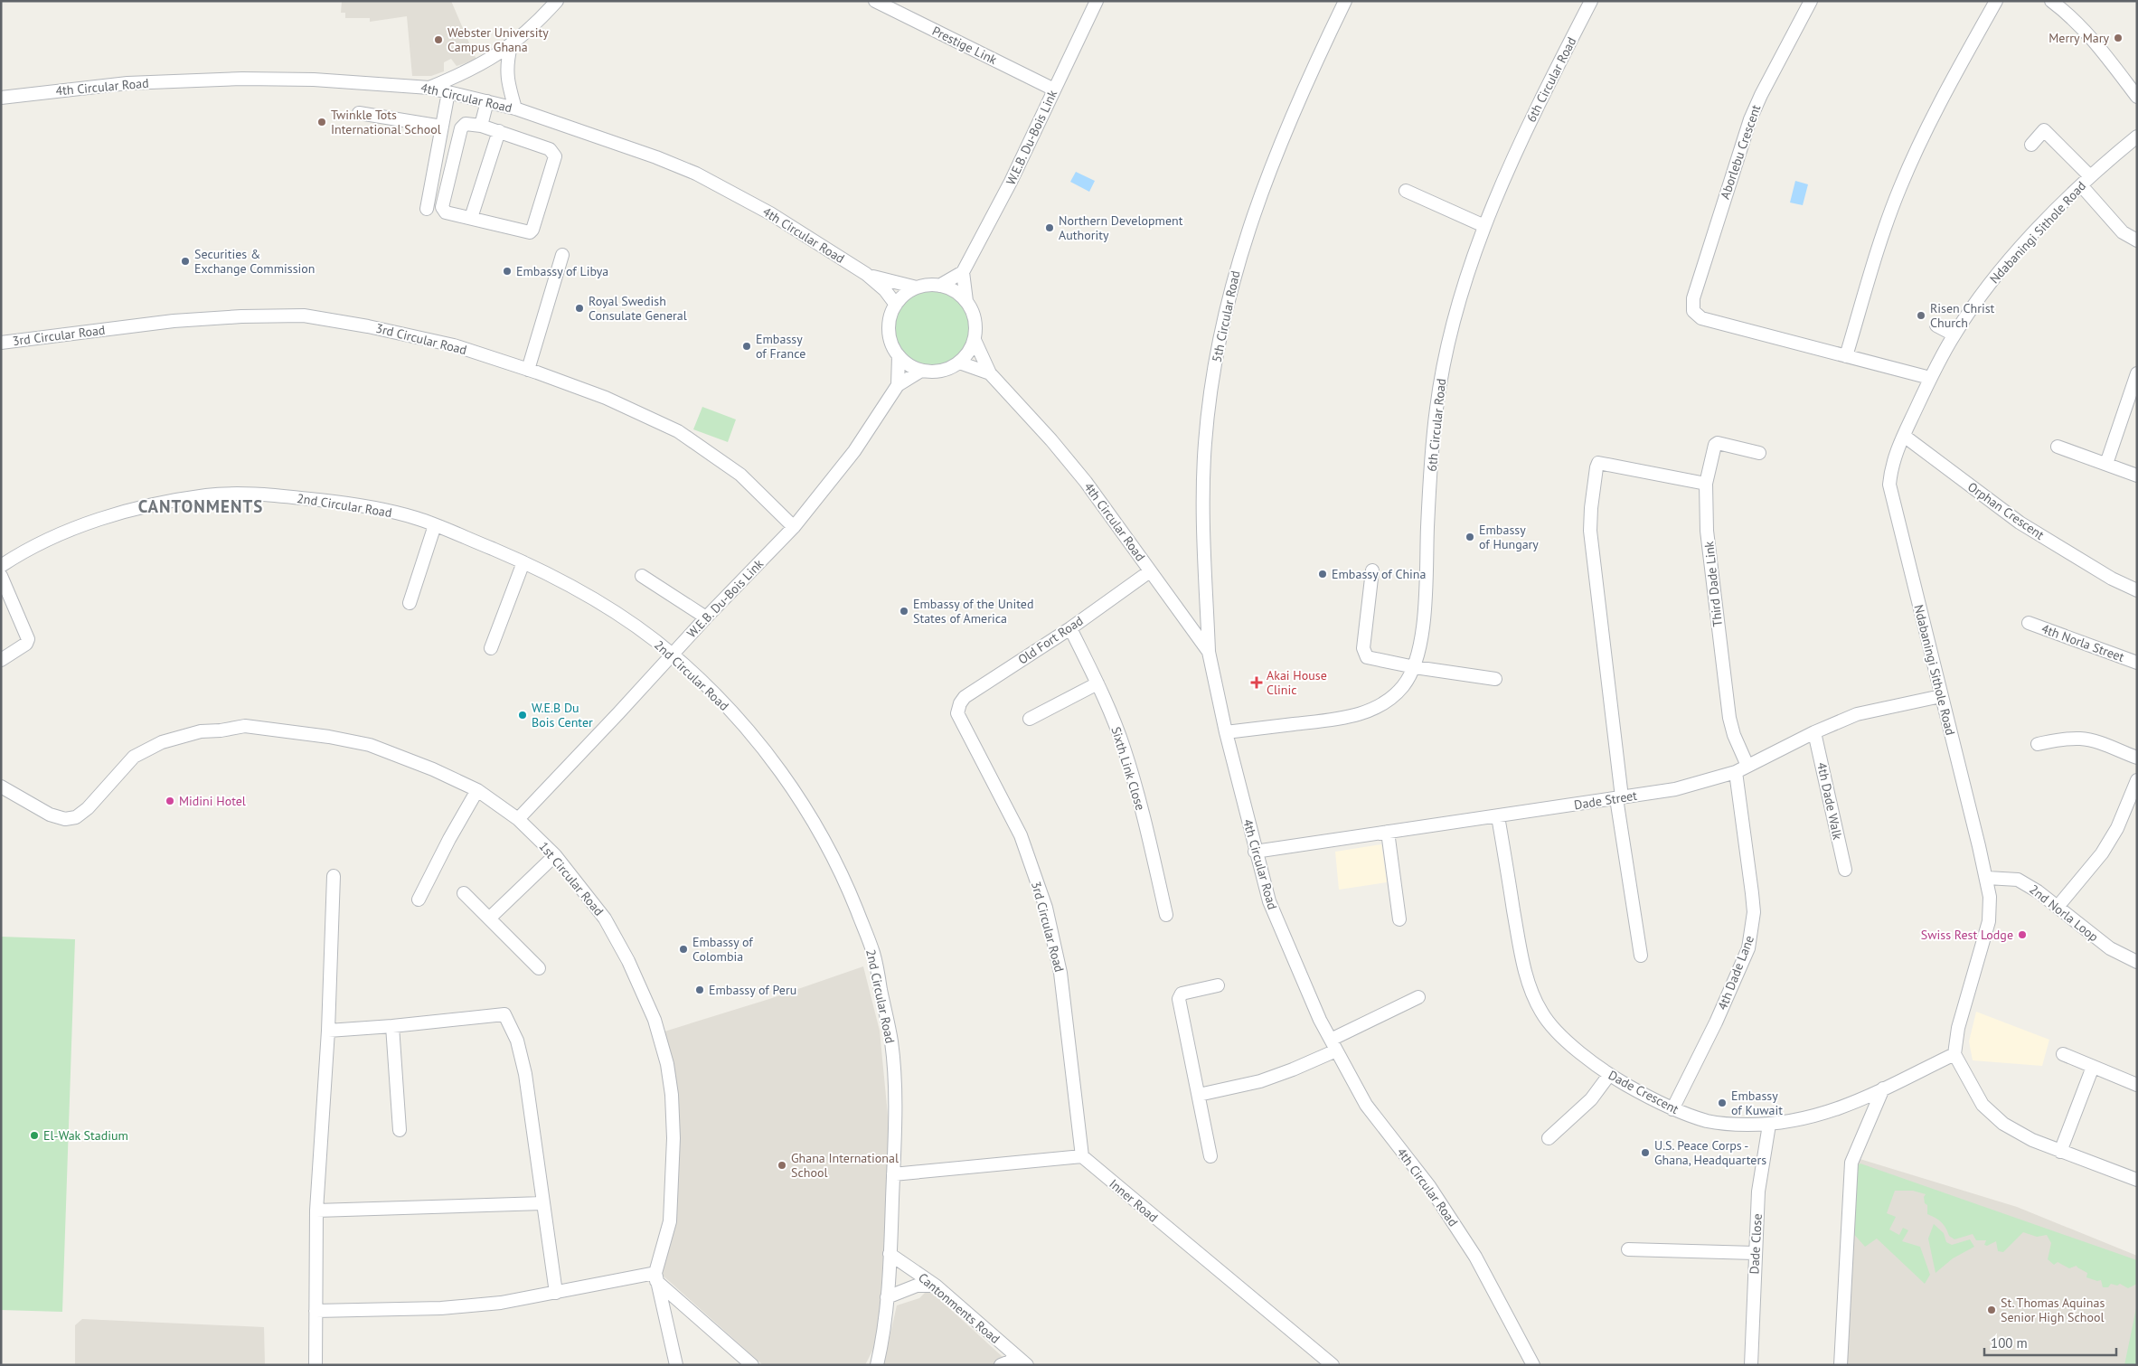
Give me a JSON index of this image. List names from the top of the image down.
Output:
{
  "streets": {
    "street": [
      "Prestige Link",
      "6th Circular Road",
      "4th Circular Road",
      "W.E.B. Du-Bois Link",
      "Aborlebu Crescent",
      "Ndabaningi Sithole Road",
      "5th Circular Road",
      "3rd Circular Road",
      "2nd Circular Road",
      "Orphan Crescent",
      "Third Dade Link",
      "Old Fort Road",
      "4th Norla Street",
      "Sixth Link Close",
      "Dade Street",
      "4th Dade Walk",
      "1st Circular Road",
      "2nd Norla Loop",
      "4th Dade Lane",
      "Dade Crescent",
      "Inner Road",
      "Dade Close",
      "Cantonments Road"
    ]
  },
  "crossings": [
    ["Prestige Link", "W.E.B. Du-Bois Link"],
    ["6th Circular Road", "4th Circular Road"],
    ["4th Circular Road", "W.E.B. Du-Bois Link"],
    ["4th Circular Road", "5th Circular Road"],
    ["4th Circular Road", "Old Fort Road"],
    ["4th Circular Road", "Dade Street"],
    ["W.E.B. Du-Bois Link", "3rd Circular Road"],
    ["W.E.B. Du-Bois Link", "2nd Circular Road"],
    ["W.E.B. Du-Bois Link", "1st Circular Road"],
    ["Ndabaningi Sithole Road", "Orphan Crescent"],
    ["Ndabaningi Sithole Road", "Dade Street"],
    ["Ndabaningi Sithole Road", "2nd Norla Loop"],
    ["Ndabaningi Sithole Road", "Dade Crescent"],
    ["3rd Circular Road", "Old Fort Road"],
    ["3rd Circular Road", "Inner Road"],
    ["2nd Circular Road", "Cantonments Road"],
    ["Third Dade Link", "Dade Street"],
    ["Old Fort Road", "Sixth Link Close"],
    ["Dade Street", "4th Dade Walk"],
    ["Dade Street", "4th Dade Lane"],
    ["Dade Street", "Dade Crescent"],
    ["4th Dade Lane", "Dade Crescent"],
    ["Dade Crescent", "Dade Close"]
  ],
  "districts": ["CANTONMENTS"],
  "places": {
    "other": [
      "Merry Mary",
      "Webster University Campus Ghana",
      "Twinkle Tots International School",
      "Northern Development Authority",
      "Securities & Exchange Commission",
      "Embassy of Libya",
      "Royal Swedish Consulate General",
      "Risen Christ Church",
      "Embassy of France",
      "Embassy of Hungary",
      "Embassy of China",
      "Embassy of the United States of America",
      "W.E.B Du Bois Center",
      "Midini Hotel",
      "Swiss Rest Lodge",
      "Embassy of Colombia",
      "Embassy of Peru",
      "Embassy of Kuwait",
      "El-Wak Stadium",
      "U.S. Peace Corps - Ghana, Headquarters",
      "Ghana International School",
      "St. Thomas Aquinas Senior High School"
    ],
    "health": ["Akai House Clinic"]
  },
  "scale_bar": "100 m"
}
